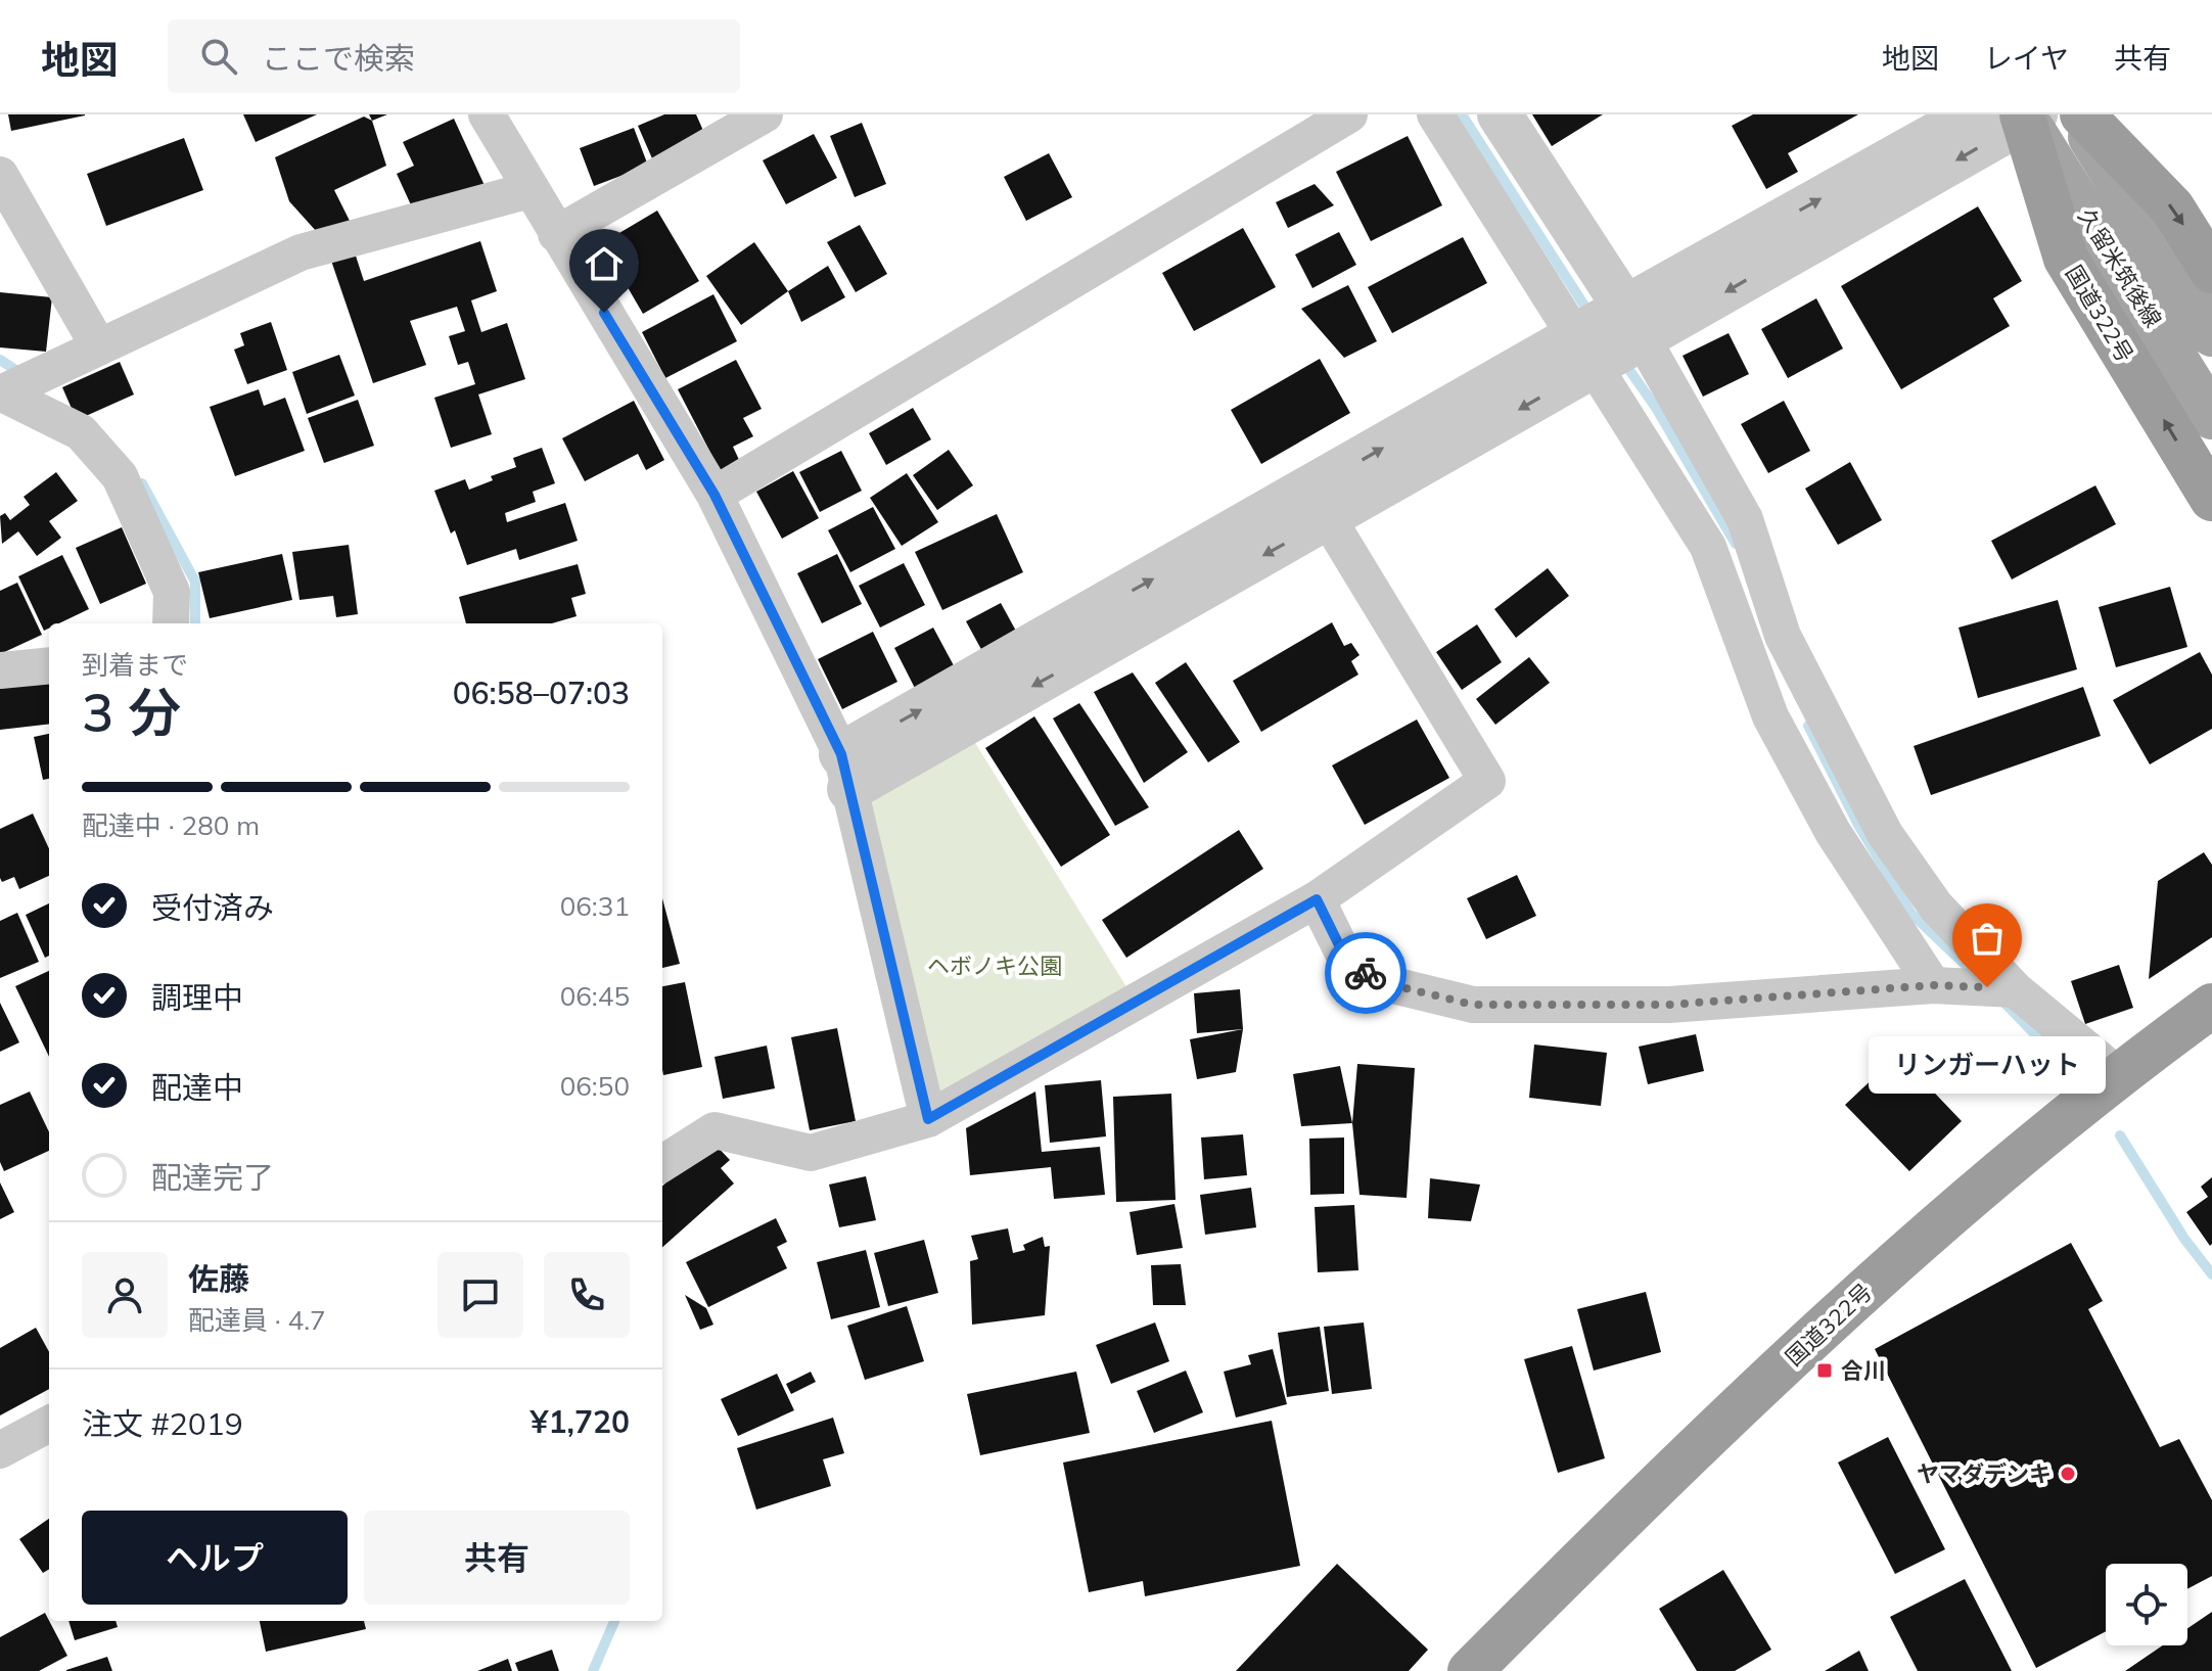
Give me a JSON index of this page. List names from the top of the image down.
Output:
{
  "streets": {
    "highway": ["国道322号"],
    "main road": ["久留米筑後線"]
  },
  "crossings": [
    ["久留米筑後線", "国道322号"]
  ],
  "parks": ["ヘボノキ公園"],
  "places": {
    "other": ["リンガーハット", "ヤマダデンキ"],
    "transit": ["合川"]
  },
  "page": {
    "header": "地図",
    "search": "ここで検索",
    "nav": ["地図", "レイヤ", "共有"],
    "heading": ["3 分", "到着まで", "06:58–07:03"],
    "panel": [
      "佐藤",
      "配達員 · 4.7",
      "注文 #2019",
      "¥1,720"
    ],
    "bar": "配達中 · 280 m",
    "list": [
      ["受付済み", "06:31"],
      ["調理中", "06:45"],
      ["配達中", "06:50"],
      "配達完了"
    ],
    "bubble": "リンガーハット",
    "buttons": ["ヘルプ", "共有"]
  }
}
